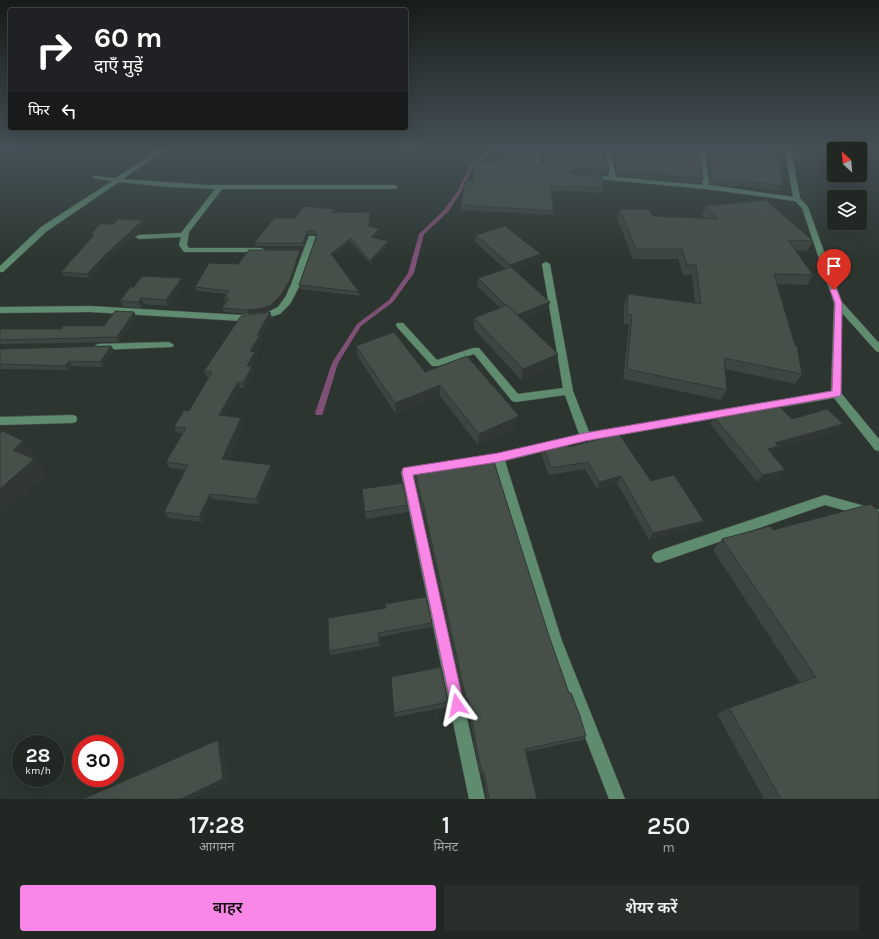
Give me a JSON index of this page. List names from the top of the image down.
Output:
{
  "north": "top left",
  "page": {
    "turn": ["60 m", "दाएँ मुड़ें"],
    "then": "फिर",
    "speed": "28 km/h",
    "limit": "30",
    "eta": [
      "17:28",
      "आगमन",
      "1",
      "मिनट",
      "250",
      "m"
    ],
    "buttons": ["बाहर", "शेयर करें"]
  }
}
